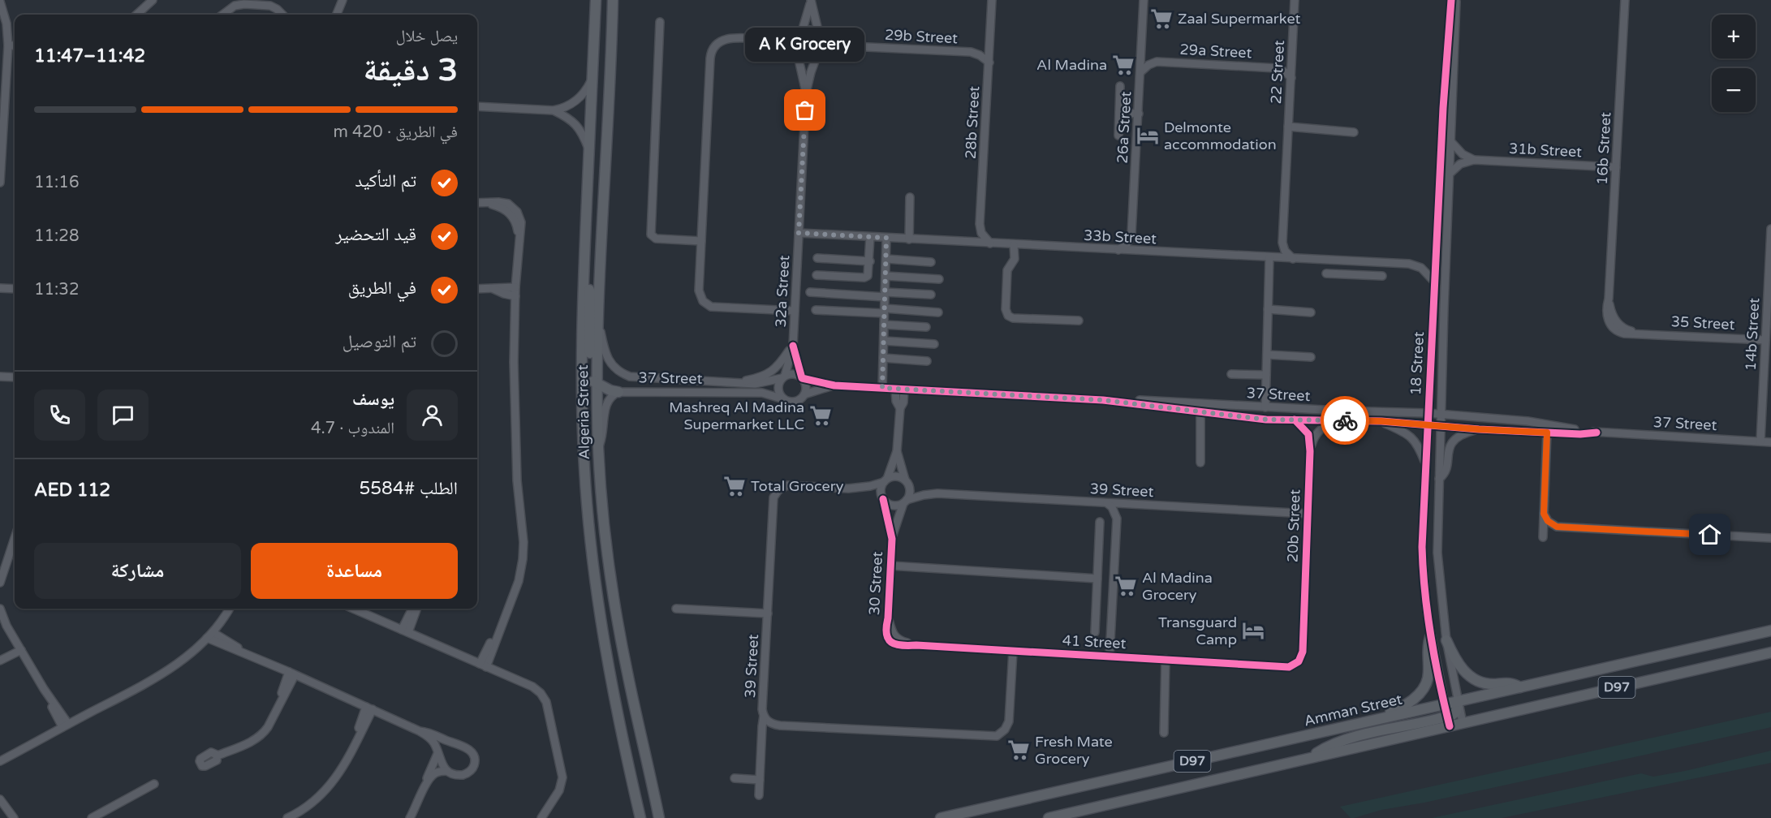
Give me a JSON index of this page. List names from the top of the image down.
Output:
{
  "streets": {
    "main road": ["Algeria Street", "D97", "Amman Street"],
    "street": [
      "29b Street",
      "29a Street",
      "22 Street",
      "28b Street",
      "26a Street",
      "16b Street",
      "31b Street",
      "33b Street",
      "32a Street",
      "35 Street",
      "14b Street",
      "18 Street",
      "37 Street",
      "39 Street",
      "20b Street",
      "30 Street",
      "41 Street"
    ]
  },
  "crossings": [
    ["29b Street", "28b Street"],
    ["29b Street", "32a Street"],
    ["29a Street", "22 Street"],
    ["29a Street", "26a Street"],
    ["22 Street", "33b Street"],
    ["28b Street", "33b Street"],
    ["26a Street", "33b Street"],
    ["16b Street", "31b Street"],
    ["16b Street", "35 Street"],
    ["31b Street", "18 Street"],
    ["33b Street", "32a Street"],
    ["33b Street", "18 Street"],
    ["32a Street", "37 Street"],
    ["35 Street", "14b Street"],
    ["14b Street", "37 Street"],
    ["18 Street", "37 Street"],
    ["18 Street", "D97"],
    ["18 Street", "Amman Street"],
    ["37 Street", "Algeria Street"],
    ["37 Street", "20b Street"],
    ["39 Street", "20b Street"],
    ["39 Street", "30 Street"],
    ["20b Street", "41 Street"],
    ["30 Street", "41 Street"]
  ],
  "places": {
    "supermarket": [
      "Zaal Supermarket",
      "Al Madina",
      "Mashreq Al Madina Supermarket LLC",
      "Total Grocery",
      "Al Madina Grocery",
      "Fresh Mate Grocery"
    ],
    "other": ["A K Grocery"],
    "hotel": ["Delmonte accommodation", "Transguard Camp"]
  },
  "page": {
    "map_buttons": ["+", "−"],
    "heading": ["3 دقيقة", "يصل خلال", "11:42–11:47"],
    "panel": [
      "يوسف",
      "المندوب · 4.7",
      "الطلب #5584",
      "AED 112"
    ],
    "bubble": "A K Grocery",
    "bar": "في الطريق · 420 m",
    "list": [
      ["تم التأكيد", "11:16"],
      ["قيد التحضير", "11:28"],
      ["في الطريق", "11:32"],
      "تم التوصيل"
    ],
    "buttons": ["مساعدة", "مشاركة"]
  }
}
